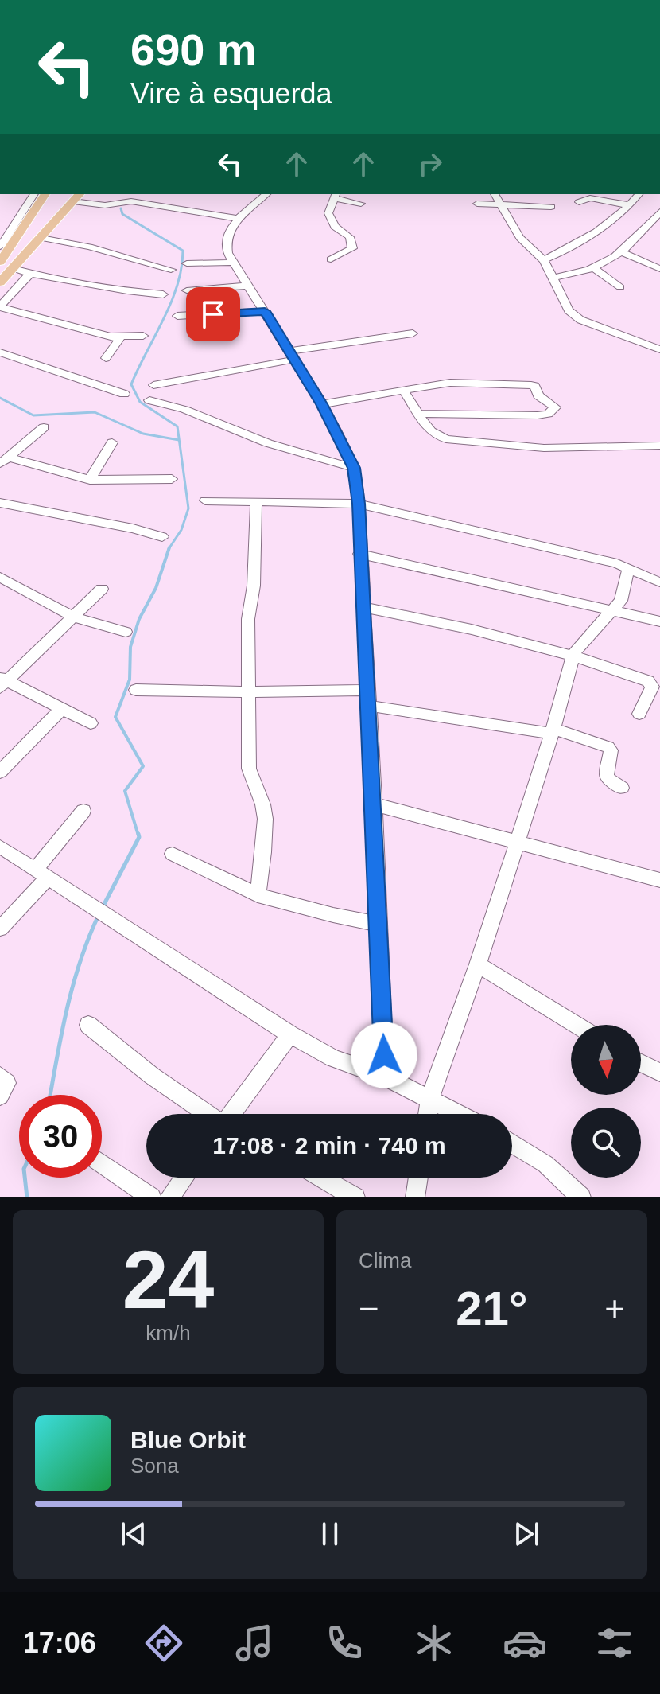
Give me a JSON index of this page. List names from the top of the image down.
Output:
{
  "north": "bottom",
  "page": {
    "turn": ["690 m", "Vire à esquerda"],
    "limit": "30",
    "trip": "17:08 · 2 min · 740 m",
    "tile": [
      ["24", "km/h"],
      "Clima"
    ],
    "heat": ["−", "21°", "+"],
    "song": ["Blue Orbit", "Sona"],
    "tabs": "17:06"
  }
}
